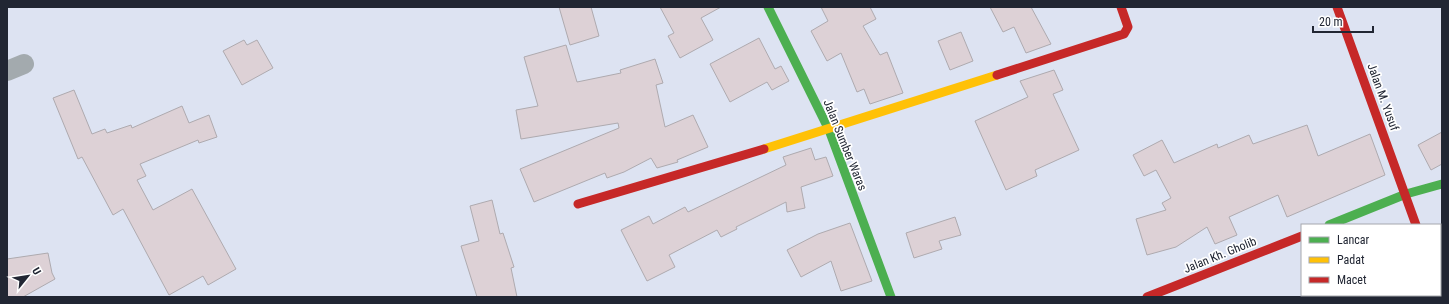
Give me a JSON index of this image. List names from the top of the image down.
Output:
{
  "streets": {
    "street": ["Jalan M. Yusuf", "Jalan Sumber Waras", "Jalan Kh. Gholib"]
  },
  "legend": ["Lancar", "Padat", "Macet"],
  "scale_bar": "20 m",
  "north": "top right"
}
